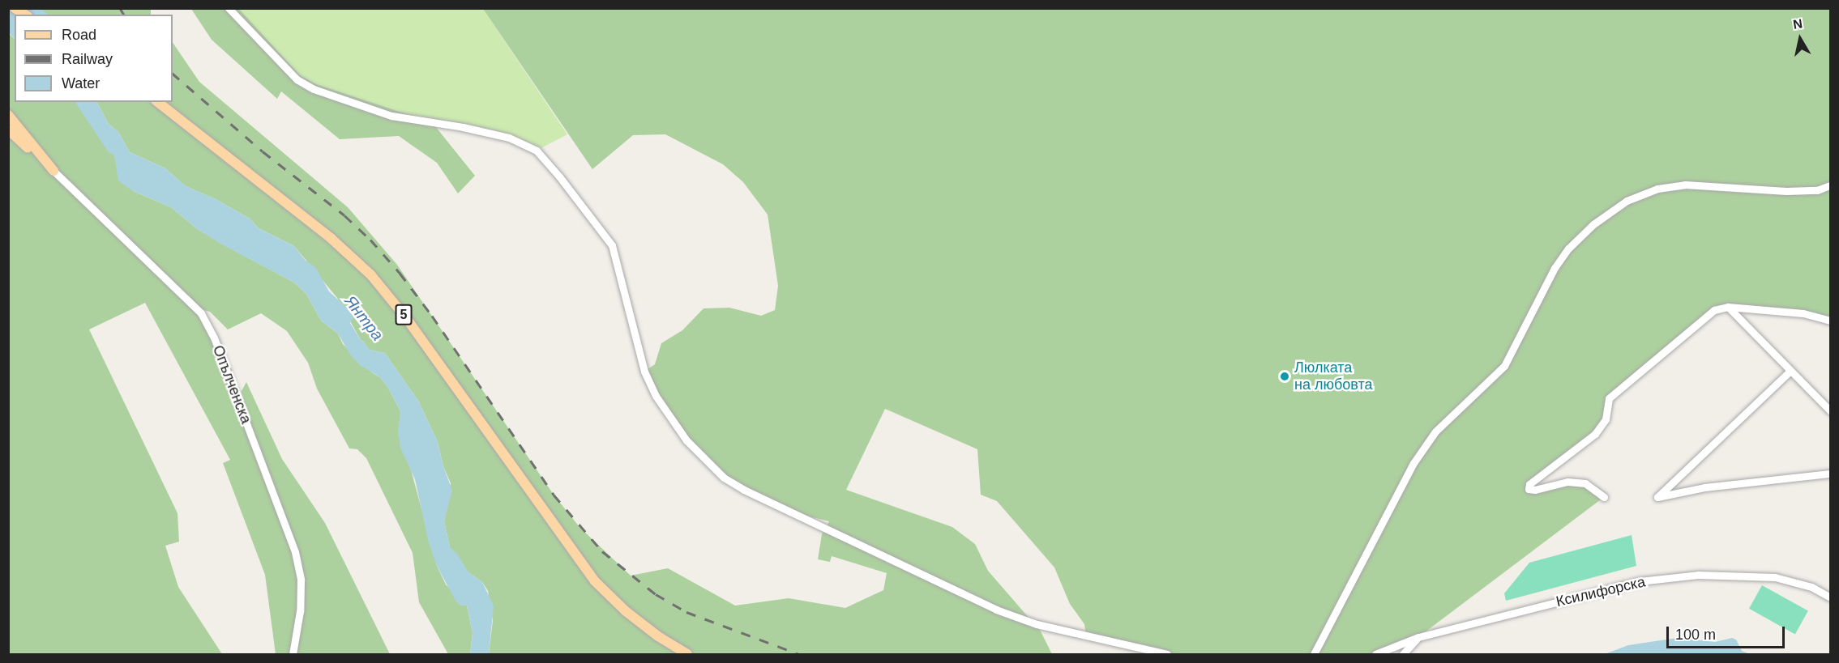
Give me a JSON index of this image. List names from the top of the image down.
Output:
{
  "streets": {
    "main road": ["5"],
    "street": ["Опълченска", "Ксилифорска"]
  },
  "water": ["Янтра"],
  "places": ["Люлката на любовта"],
  "legend": ["Road", "Railway", "Water"],
  "scale_bar": "100 m",
  "north": "top"
}
